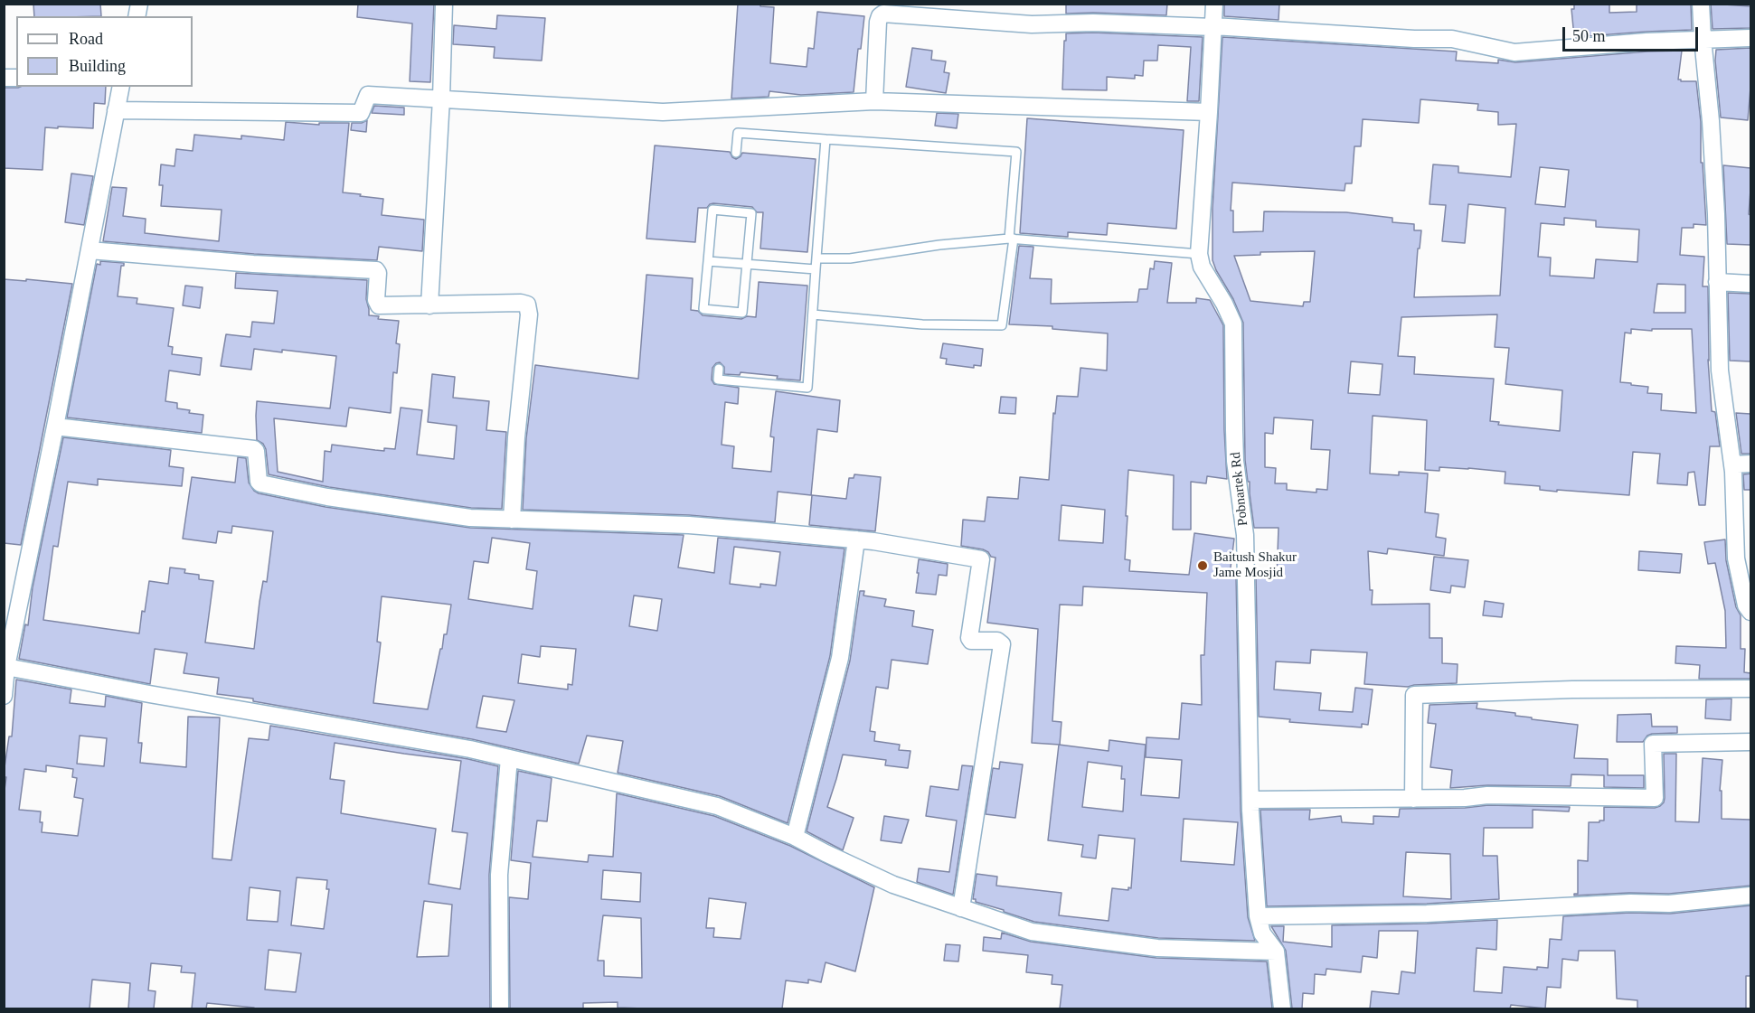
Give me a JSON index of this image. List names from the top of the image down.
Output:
{
  "streets": {
    "street": ["Pobnartek Rd"]
  },
  "places": ["Baitush Shakur Jame Mosjid"],
  "legend": ["Road", "Building"],
  "scale_bar": "50 m"
}
